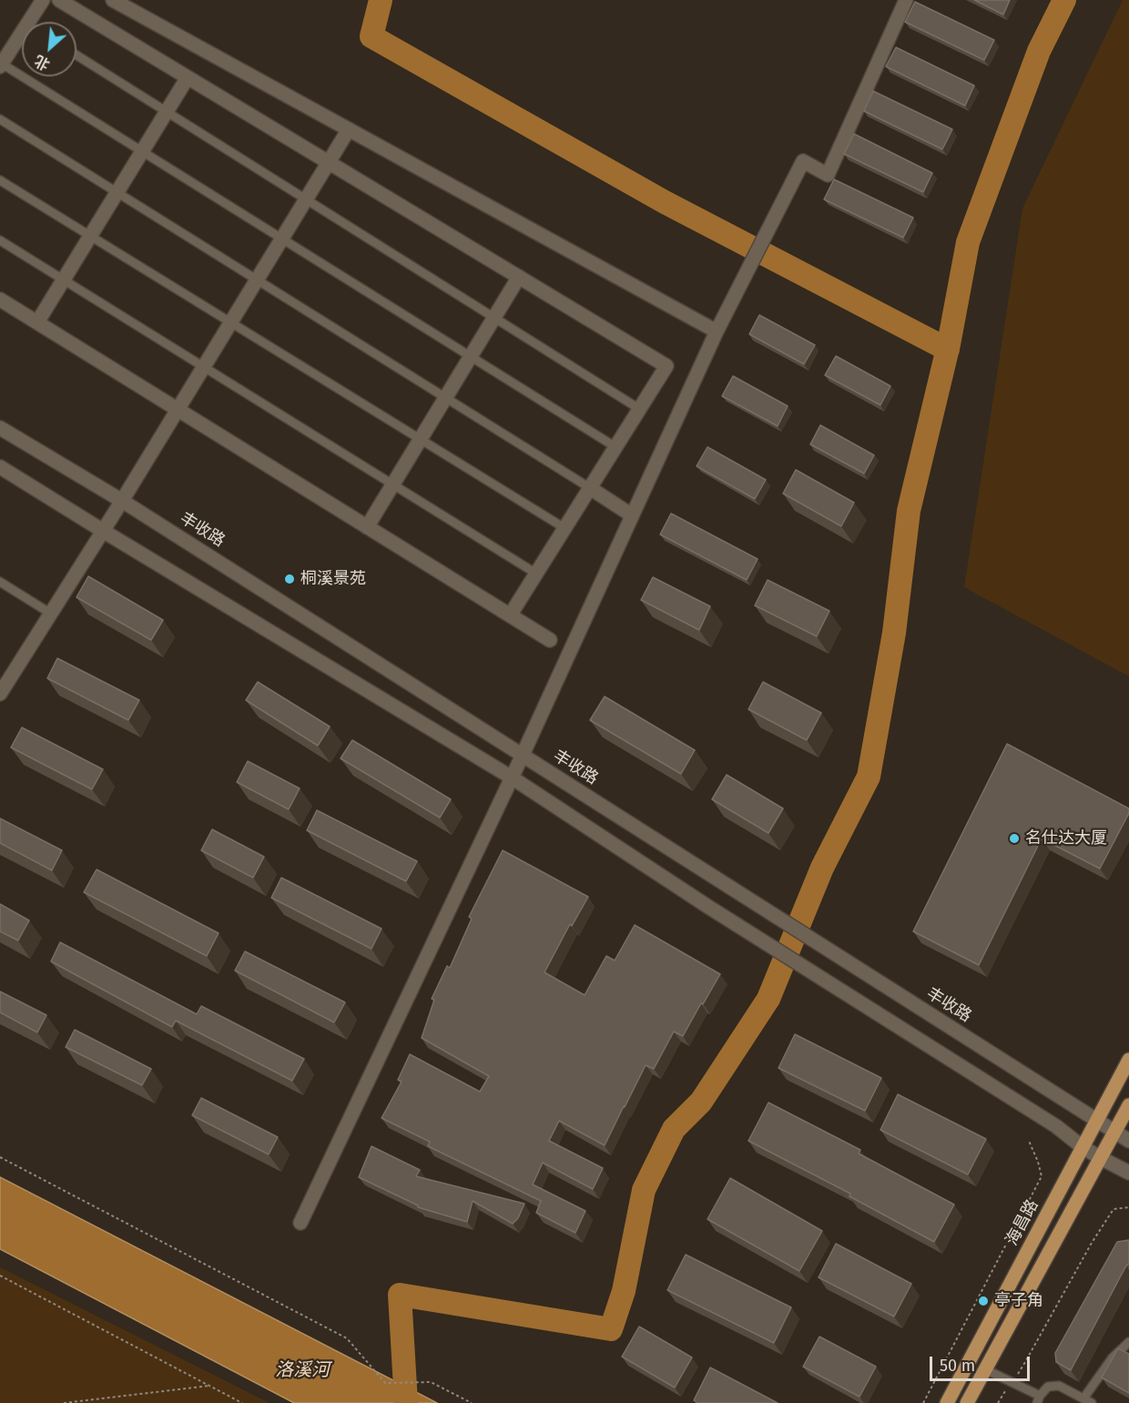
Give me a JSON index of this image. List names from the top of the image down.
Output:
{
  "streets": {
    "main road": ["海昌路"],
    "street": ["丰收路"]
  },
  "crossings": [
    ["丰收路", "海昌路"]
  ],
  "water": ["洛溪河"],
  "places": ["桐溪景苑", "名仕达大厦", "亭子角"],
  "scale_bar": "50 m",
  "north": "bottom left"
}
